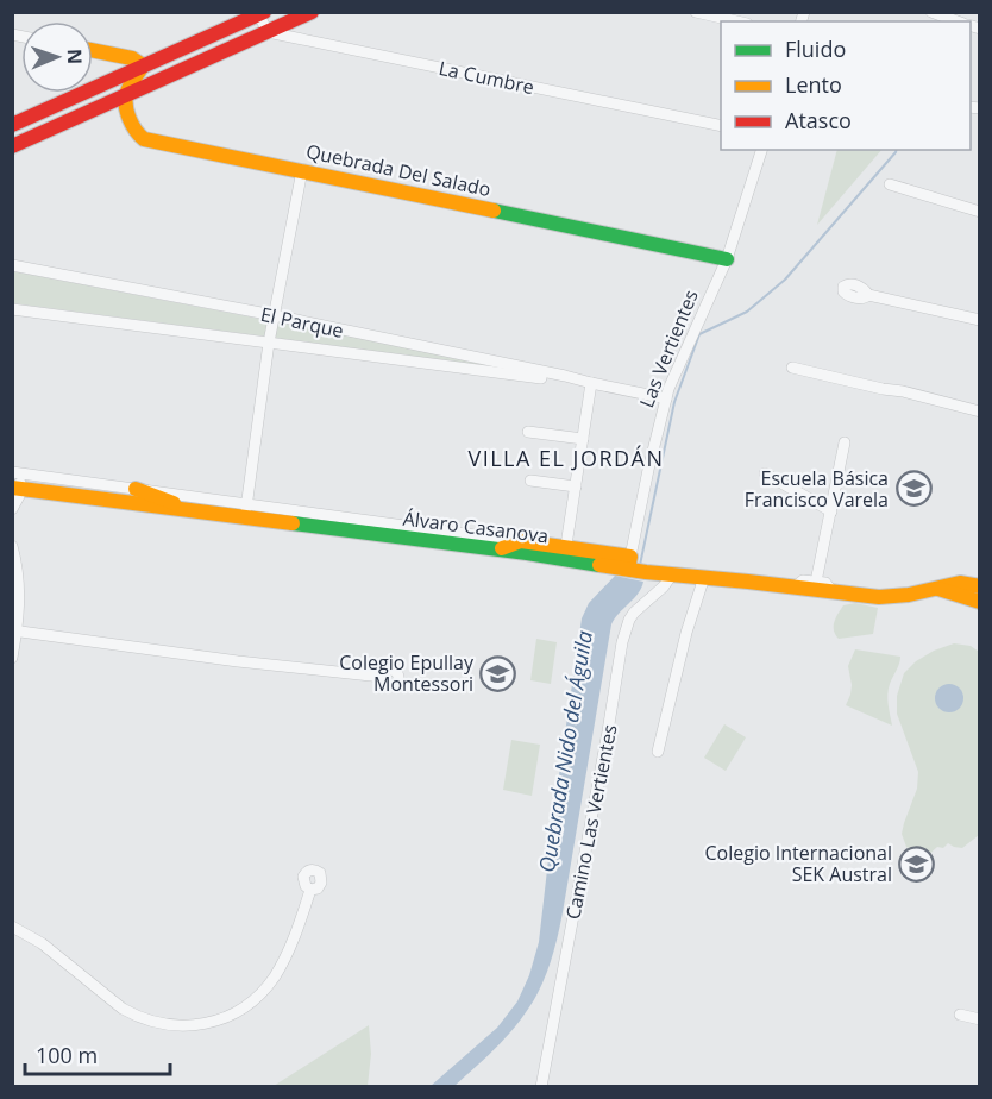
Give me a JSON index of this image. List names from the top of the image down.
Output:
{
  "streets": {
    "street": [
      "La Cumbre",
      "Quebrada Del Salado",
      "El Parque",
      "Las Vertientes",
      "Álvaro Casanova",
      "Camino Las Vertientes"
    ]
  },
  "crossings": [
    ["Quebrada Del Salado", "Las Vertientes"],
    ["El Parque", "Las Vertientes"],
    ["Las Vertientes", "Álvaro Casanova"],
    ["Álvaro Casanova", "Camino Las Vertientes"]
  ],
  "districts": ["VILLA EL JORDÁN"],
  "water": ["Quebrada Nido del Águila"],
  "places": {
    "school or university": ["Escuela Básica Francisco Varela", "Colegio Epullay Montessori", "Colegio Internacional SEK Austral"]
  },
  "legend": ["Fluido", "Lento", "Atasco"],
  "scale_bar": "100 m",
  "north": "right"
}
